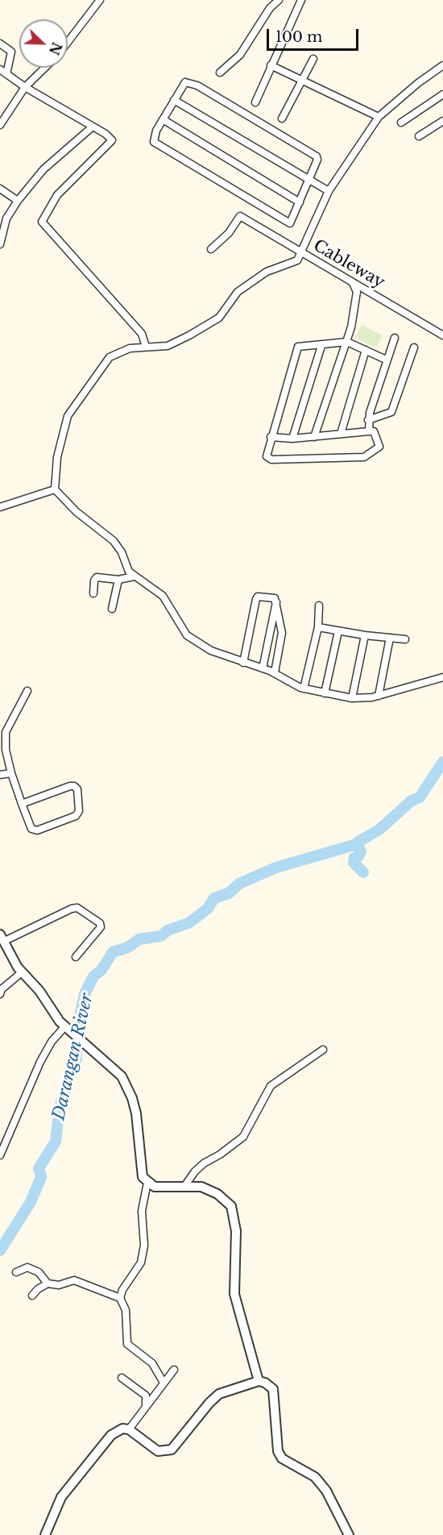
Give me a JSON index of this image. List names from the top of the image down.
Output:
{
  "streets": {
    "street": ["Cableway"]
  },
  "water": ["Darangan River"],
  "scale_bar": "100 m",
  "north": "bottom right"
}
